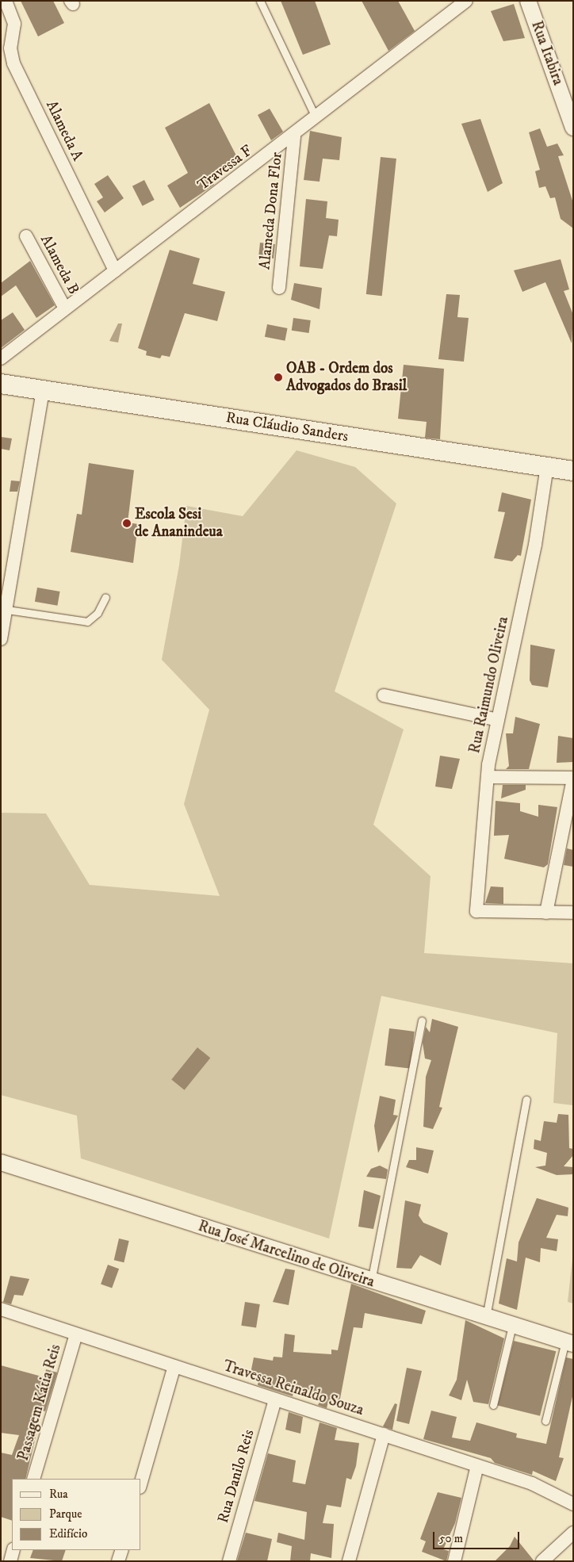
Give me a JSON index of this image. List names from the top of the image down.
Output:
{
  "streets": {
    "main road": ["Rua Cláudio Sanders"],
    "street": [
      "Rua Itabira",
      "Alameda A",
      "Travessa F",
      "Alameda Dona Flor",
      "Alameda B",
      "Rua Raimundo Oliveira",
      "Rua José Marcelino de Oliveira",
      "Travessa Reinaldo Souza",
      "Passagem Kátia Reis",
      "Rua Danilo Reis"
    ]
  },
  "crossings": [
    ["Alameda A", "Travessa F"],
    ["Travessa F", "Alameda Dona Flor"],
    ["Travessa F", "Alameda B"],
    ["Rua Cláudio Sanders", "Rua Raimundo Oliveira"],
    ["Travessa Reinaldo Souza", "Passagem Kátia Reis"],
    ["Travessa Reinaldo Souza", "Rua Danilo Reis"]
  ],
  "places": ["OAB - Ordem dos Advogados do Brasil", "Escola Sesi de Ananindeua"],
  "legend": ["Rua", "Parque", "Edifício"],
  "scale_bar": "50 m"
}
